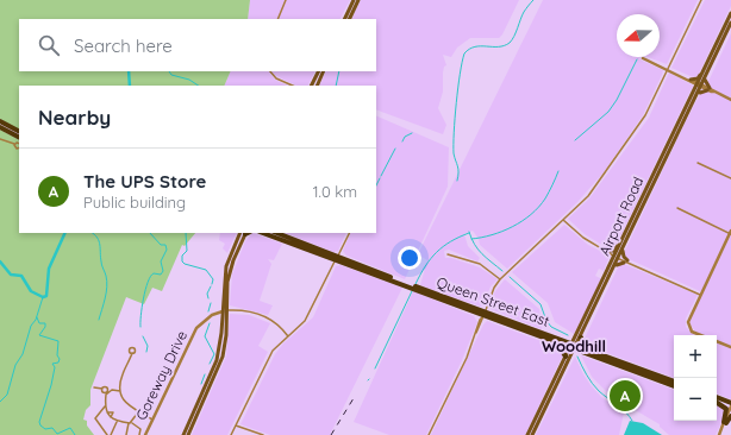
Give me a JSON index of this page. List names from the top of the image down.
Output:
{
  "streets": {
    "main road": ["Airport Road", "Queen Street East"],
    "street": ["Goreway Drive"]
  },
  "crossings": [
    ["Airport Road", "Queen Street East"]
  ],
  "districts": ["Woodhill"],
  "north": "left",
  "page": {
    "search": "Search here",
    "heading": "Nearby",
    "list": [
      {
        "mark": "A",
        "name": "The UPS Store",
        "note": "Public building",
        "value": "1.0 km"
      }
    ],
    "map_buttons": ["+", "−"],
    "pins": "A"
  }
}
